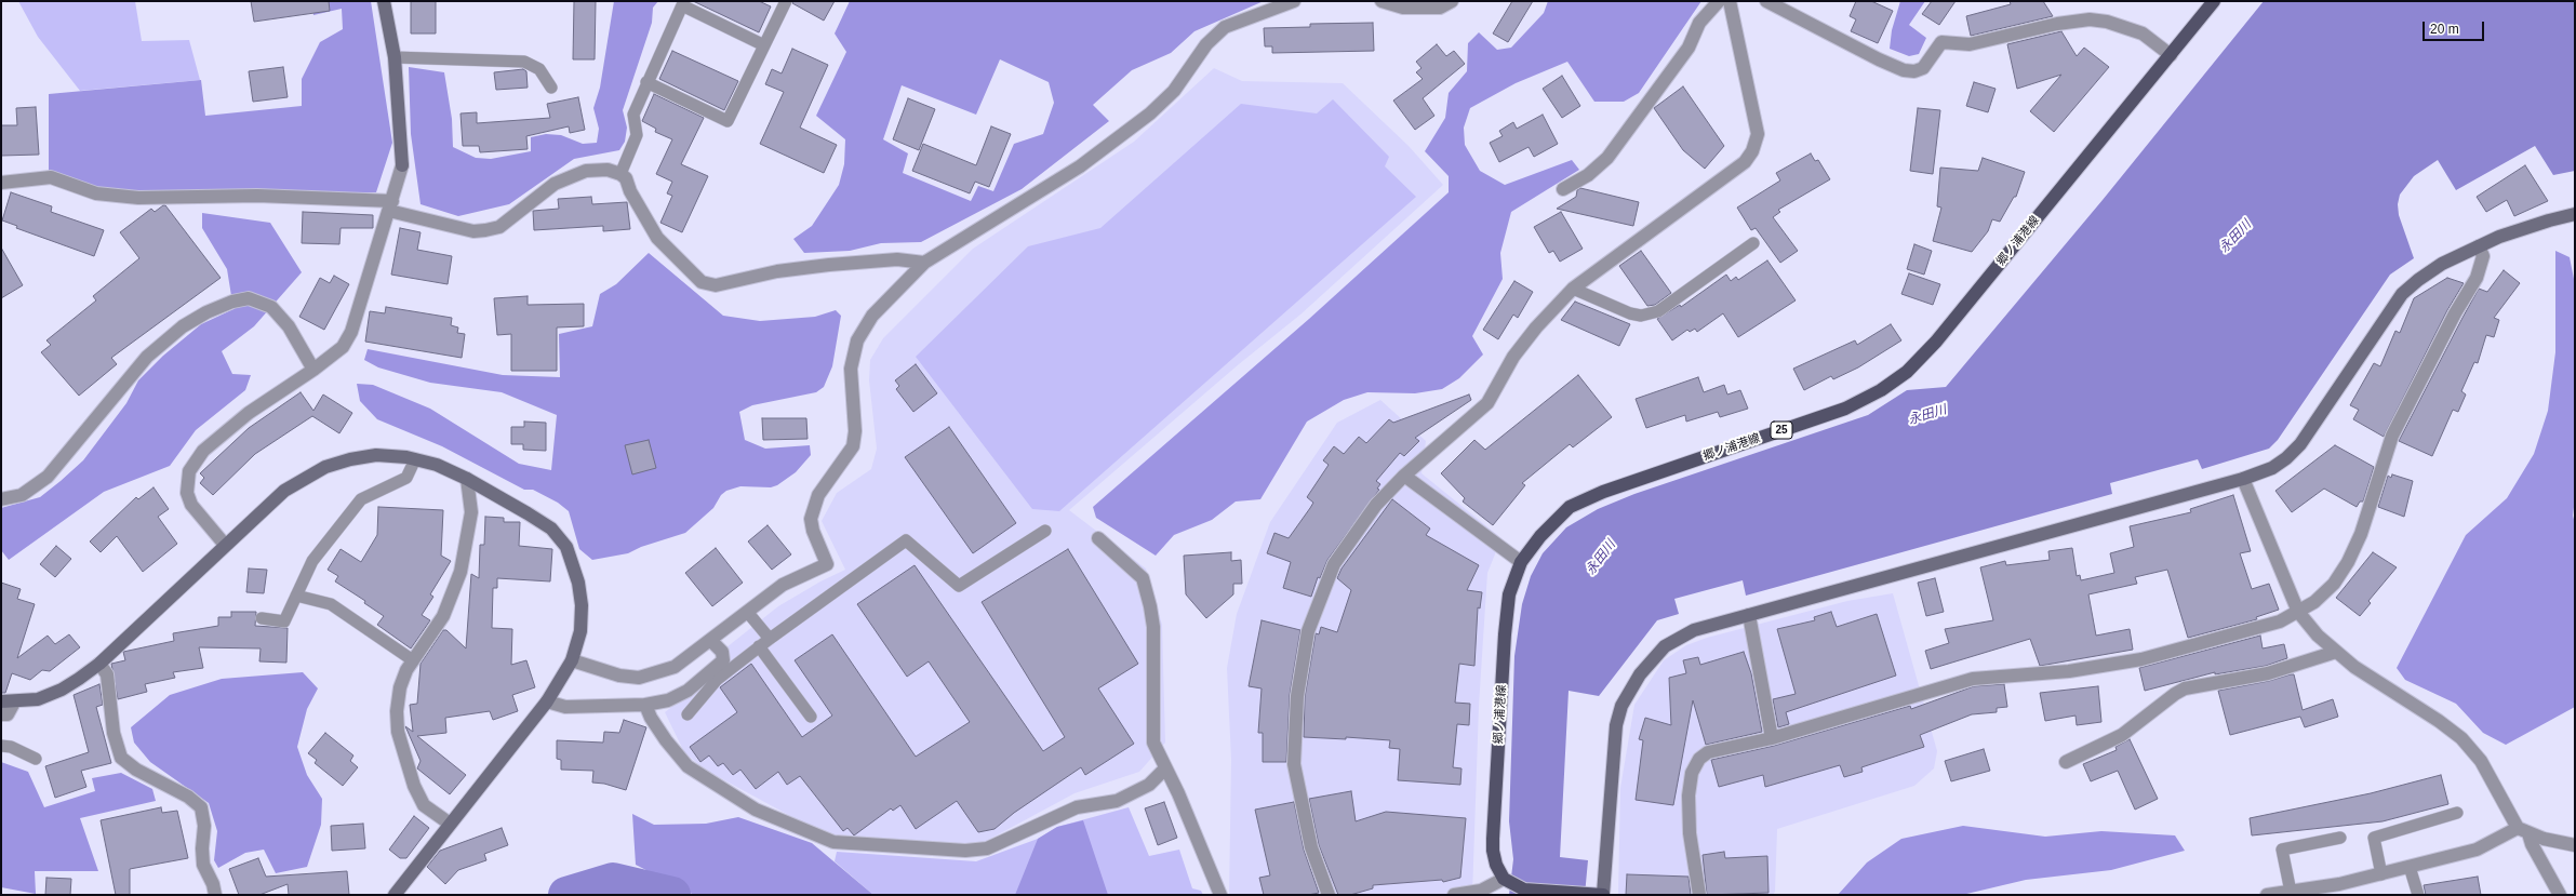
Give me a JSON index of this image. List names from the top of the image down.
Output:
{
  "streets": {
    "main road": ["郷ノ浦港線", "25"]
  },
  "water": ["永田川"],
  "scale_bar": "20 m"
}
